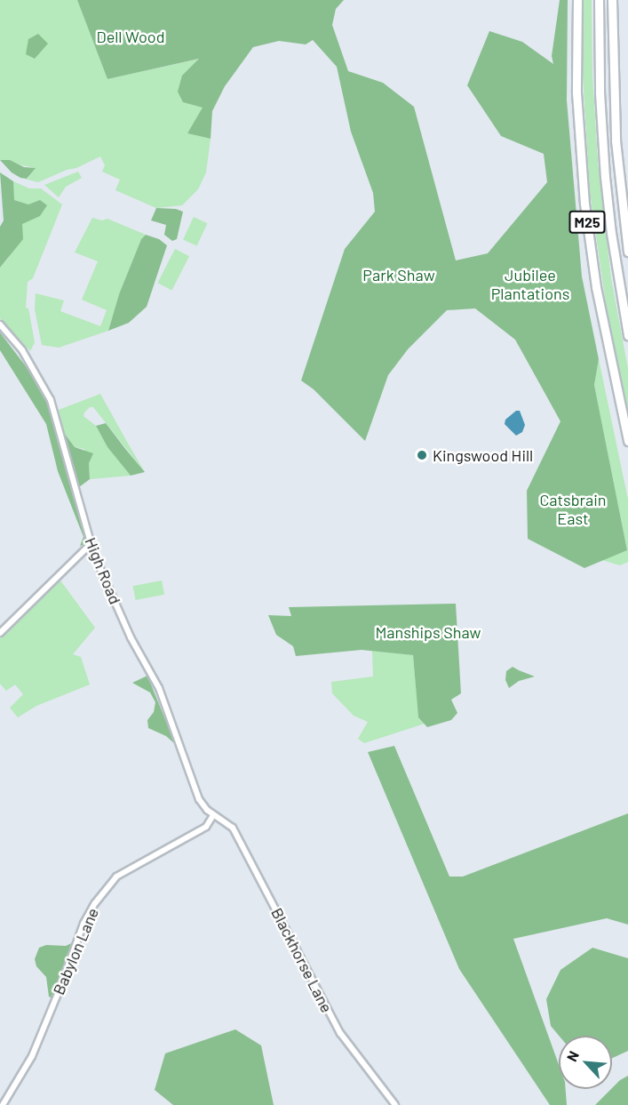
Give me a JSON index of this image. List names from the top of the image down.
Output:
{
  "streets": {
    "highway": ["M25"],
    "street": ["High Road", "Babylon Lane", "Blackhorse Lane"]
  },
  "crossings": [
    ["High Road", "Babylon Lane"],
    ["High Road", "Blackhorse Lane"],
    ["Babylon Lane", "Blackhorse Lane"]
  ],
  "parks": [
    "Dell Wood",
    "Park Shaw",
    "Jubilee Plantations",
    "Catsbrain East",
    "Manships Shaw"
  ],
  "places": ["Kingswood Hill"],
  "north": "top left"
}
